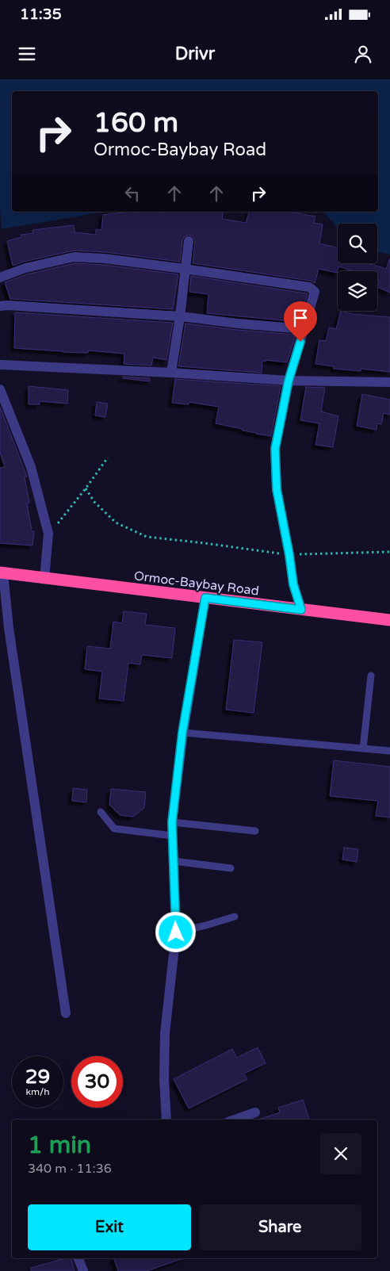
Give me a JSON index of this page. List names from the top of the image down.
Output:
{
  "streets": {
    "highway": ["Ormoc-Baybay Road"]
  },
  "page": {
    "status": "11:35",
    "header": "Drivr",
    "turn": ["160 m", "Ormoc-Baybay Road"],
    "speed": "29 km/h",
    "limit": "30",
    "heading": ["1 min", "340 m · 11:36"],
    "buttons": ["Exit", "Share"]
  }
}
